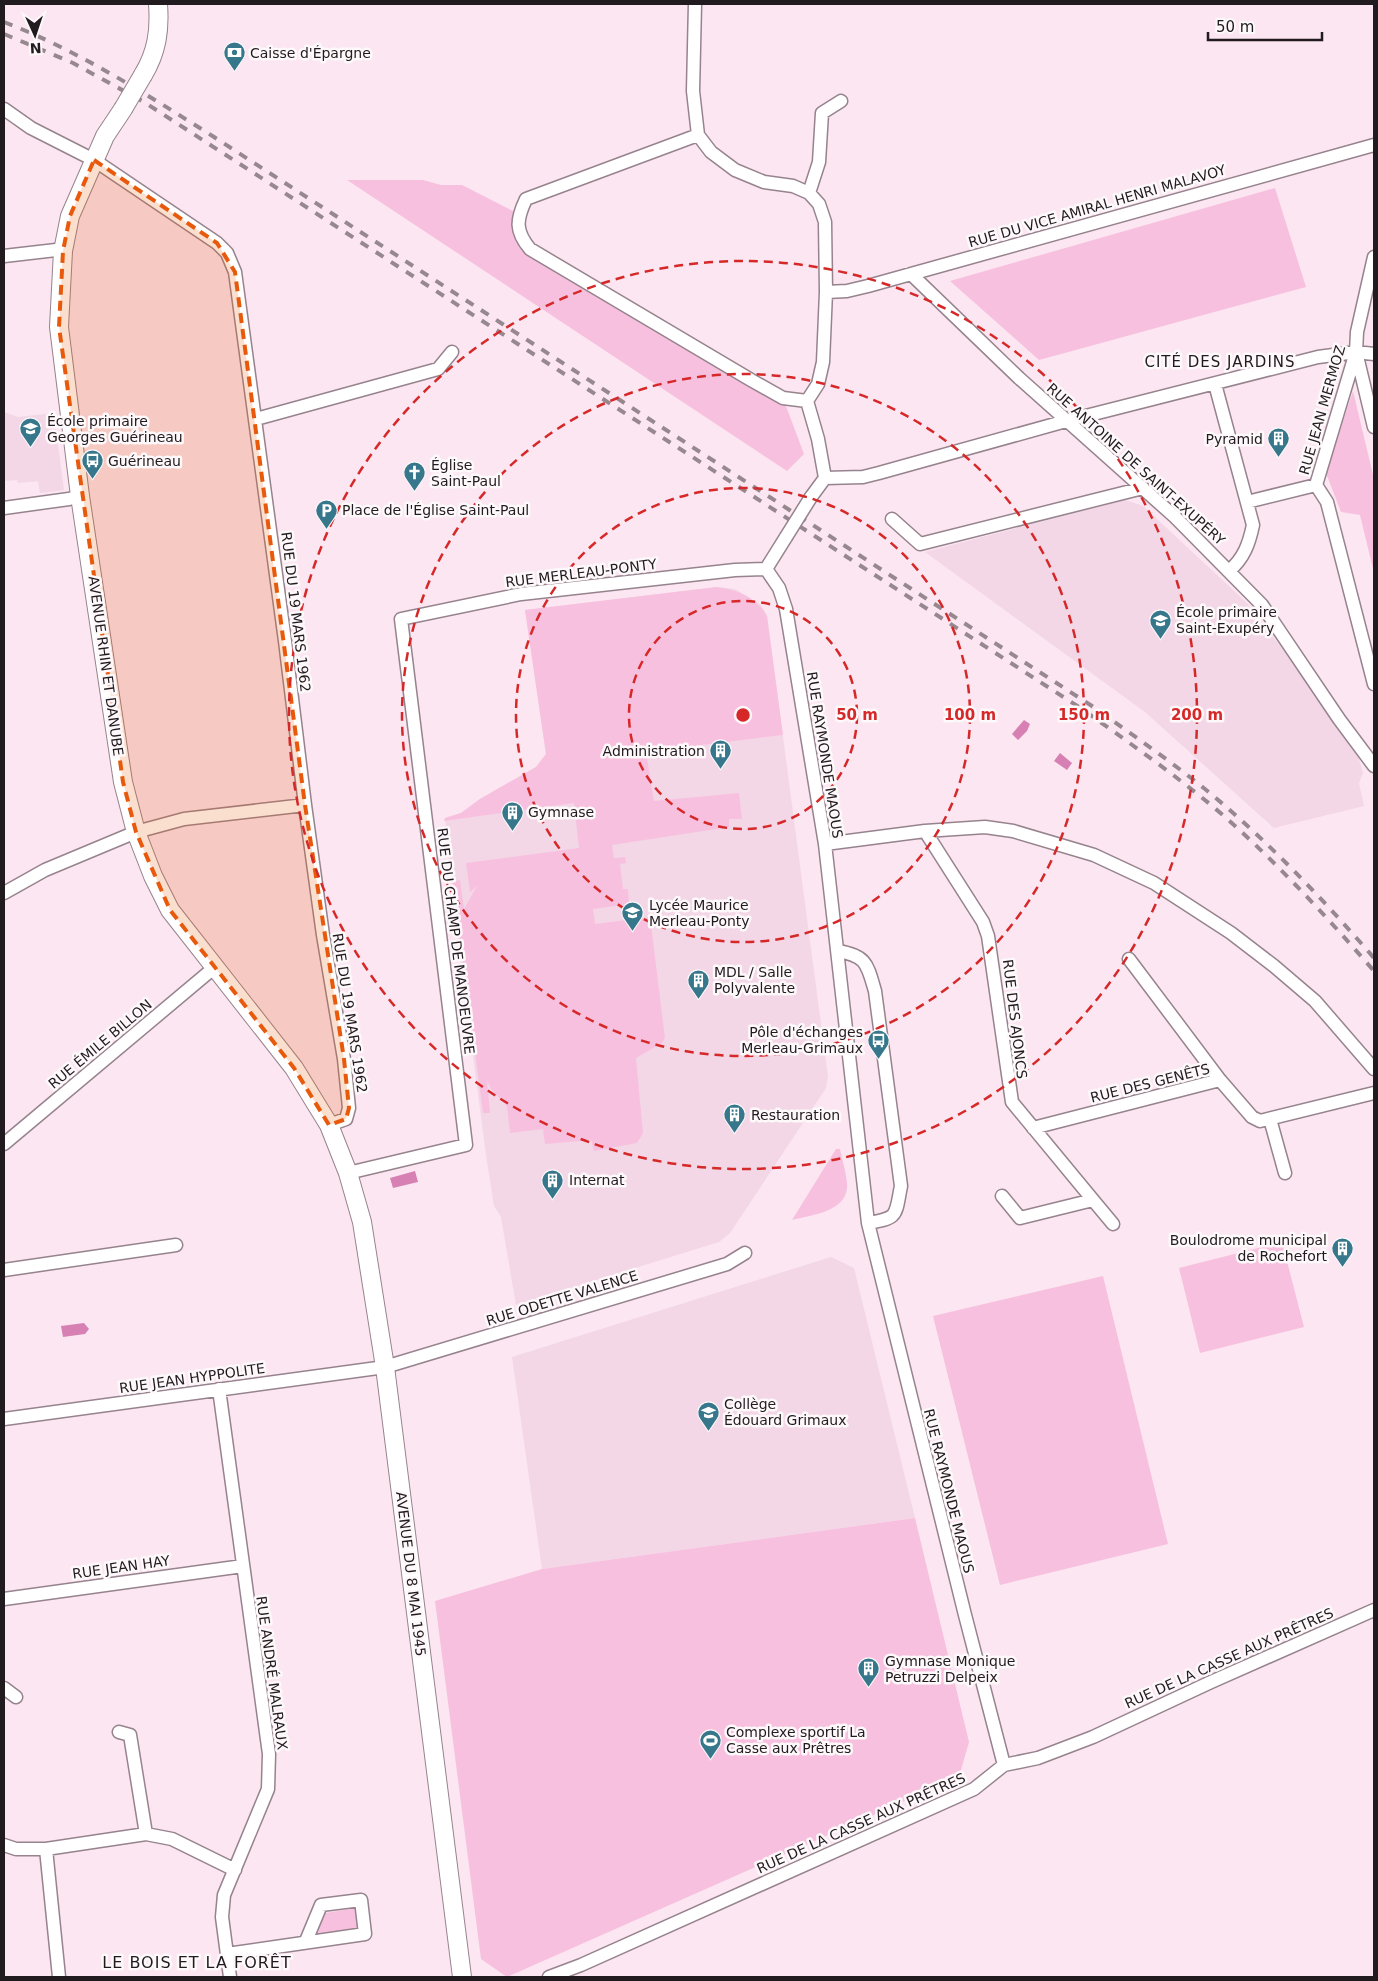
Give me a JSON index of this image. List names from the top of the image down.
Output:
{
  "streets": {
    "street": [
      "RUE DU VICE AMIRAL HENRI MALAVOY",
      "RUE JEAN MERMOZ",
      "RUE ANTOINE DE SAINT-EXUPÉRY",
      "RUE MERLEAU-PONTY",
      "RUE DU 19 MARS 1962",
      "AVENUE RHIN ET DANUBE",
      "RUE RAYMONDE MAOUS",
      "RUE DU CHAMP DE MANOEUVRE",
      "RUE DES AJONCS",
      "RUE ÉMILE BILLON",
      "RUE DES GENÊTS",
      "RUE ODETTE VALENCE",
      "RUE JEAN HYPPOLITE",
      "RUE JEAN HAY",
      "AVENUE DU 8 MAI 1945",
      "RUE DE LA CASSE AUX PRÊTRES",
      "RUE ANDRÉ MALRAUX"
    ]
  },
  "crossings": [
    ["RUE DU VICE AMIRAL HENRI MALAVOY", "RUE ANTOINE DE SAINT-EXUPÉRY"],
    ["RUE MERLEAU-PONTY", "RUE RAYMONDE MAOUS"],
    ["RUE MERLEAU-PONTY", "RUE DU CHAMP DE MANOEUVRE"],
    ["RUE DU 19 MARS 1962", "AVENUE RHIN ET DANUBE"],
    ["AVENUE RHIN ET DANUBE", "RUE DU CHAMP DE MANOEUVRE"],
    ["AVENUE RHIN ET DANUBE", "RUE ÉMILE BILLON"],
    ["AVENUE RHIN ET DANUBE", "AVENUE DU 8 MAI 1945"],
    ["RUE RAYMONDE MAOUS", "RUE DE LA CASSE AUX PRÊTRES"],
    ["RUE DU CHAMP DE MANOEUVRE", "AVENUE DU 8 MAI 1945"],
    ["RUE DES AJONCS", "RUE DES GENÊTS"],
    ["RUE ODETTE VALENCE", "RUE JEAN HYPPOLITE"],
    ["RUE ODETTE VALENCE", "AVENUE DU 8 MAI 1945"],
    ["RUE JEAN HYPPOLITE", "AVENUE DU 8 MAI 1945"],
    ["RUE JEAN HYPPOLITE", "RUE ANDRÉ MALRAUX"],
    ["RUE JEAN HAY", "RUE ANDRÉ MALRAUX"]
  ],
  "districts": ["CITÉ DES JARDINS", "LE BOIS ET LA FORÊT"],
  "places": {
    "bank": ["Caisse d'Épargne"],
    "school or university": [
      "École primaire Georges Guérineau",
      "École primaire Saint-Exupéry",
      "Lycée Maurice Merleau-Ponty",
      "Collège Édouard Grimaux"
    ],
    "building": [
      "Pyramid",
      "Administration",
      "Gymnase",
      "MDL / Salle Polyvalente",
      "Restauration",
      "Internat",
      "Boulodrome municipal de Rochefort",
      "Gymnase Monique Petruzzi Delpeix"
    ],
    "bus stop": ["Guérineau", "Pôle d'échanges Merleau-Grimaux"],
    "church": ["Église Saint-Paul"],
    "parking": ["Place de l'Église Saint-Paul"],
    "sports": ["Complexe sportif La Casse aux Prêtres"]
  },
  "scale_bar": "50 m",
  "north": "bottom",
  "rings": [
    "50 m",
    "100 m",
    "150 m",
    "200 m"
  ]
}
